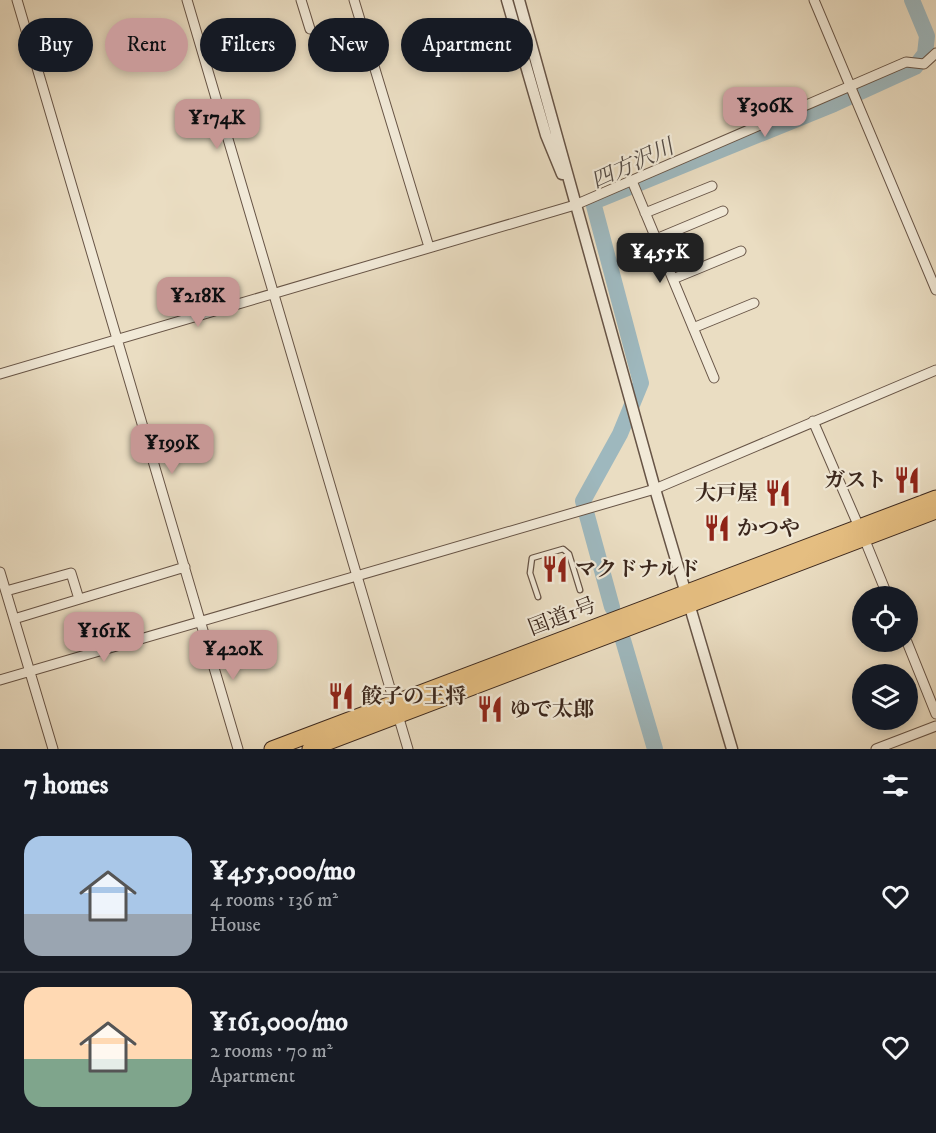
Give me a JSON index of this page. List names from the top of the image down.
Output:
{
  "streets": {
    "highway": ["国道1号"]
  },
  "water": ["四方沢川"],
  "places": {
    "restaurant": [
      "ガスト",
      "大戸屋",
      "かつや",
      "マクドナルド",
      "餃子の王将",
      "ゆで太郎"
    ]
  },
  "page": {
    "chip": [
      "Buy",
      "Rent",
      "Filters",
      "New",
      "Apartment"
    ],
    "price": [
      "¥306K",
      "¥174K",
      "¥455K",
      "¥218K",
      "¥199K",
      "¥161K",
      "¥420K"
    ],
    "heading": "7 homes",
    "list": [
      {
        "name": "¥455,000/mo",
        "note": "4 rooms · 136 m² · House"
      },
      {
        "name": "¥161,000/mo",
        "note": "2 rooms · 70 m² · Apartment"
      }
    ]
  }
}
